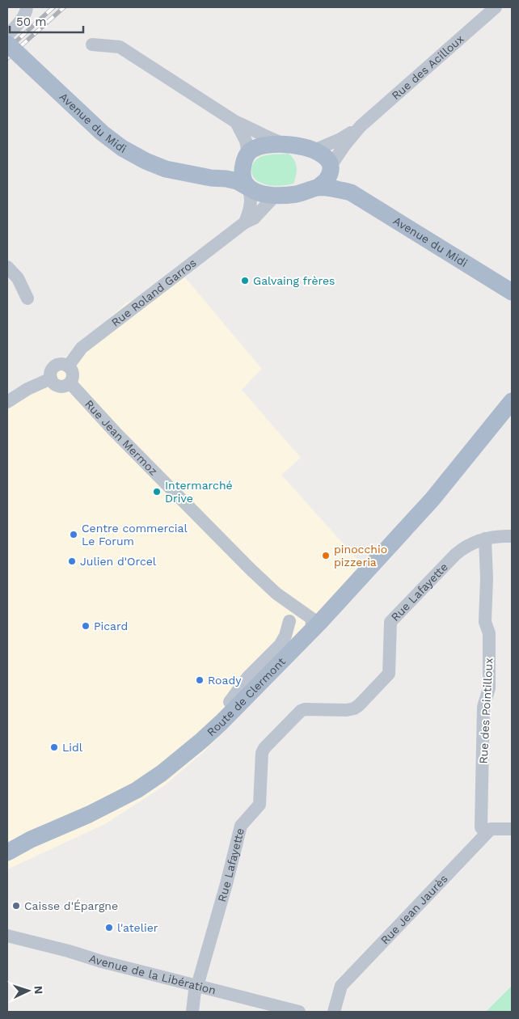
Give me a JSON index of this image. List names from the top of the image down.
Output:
{
  "streets": {
    "main road": ["Avenue du Midi", "Route de Clermont"],
    "street": [
      "Rue des Acilloux",
      "Rue Roland Garros",
      "Rue Jean Mermoz",
      "Rue Lafayette",
      "Rue des Pointilloux",
      "Rue Jean Jaurès",
      "Avenue de la Libération"
    ]
  },
  "crossings": [
    ["Rue des Acilloux", "Avenue du Midi"],
    ["Rue des Acilloux", "Rue Roland Garros"],
    ["Avenue du Midi", "Rue Roland Garros"],
    ["Rue Roland Garros", "Rue Jean Mermoz"],
    ["Rue Jean Mermoz", "Route de Clermont"],
    ["Rue Lafayette", "Rue des Pointilloux"],
    ["Rue Lafayette", "Avenue de la Libération"],
    ["Rue des Pointilloux", "Rue Jean Jaurès"]
  ],
  "places": [
    "Galvaing frères",
    "Intermarché Drive",
    "Centre commercial Le Forum",
    "pinocchio pizzeria",
    "Julien d'Orcel",
    "Picard",
    "Roady",
    "Lidl",
    "Caisse d'Épargne",
    "l'atelier"
  ],
  "scale_bar": "50 m",
  "north": "right"
}
